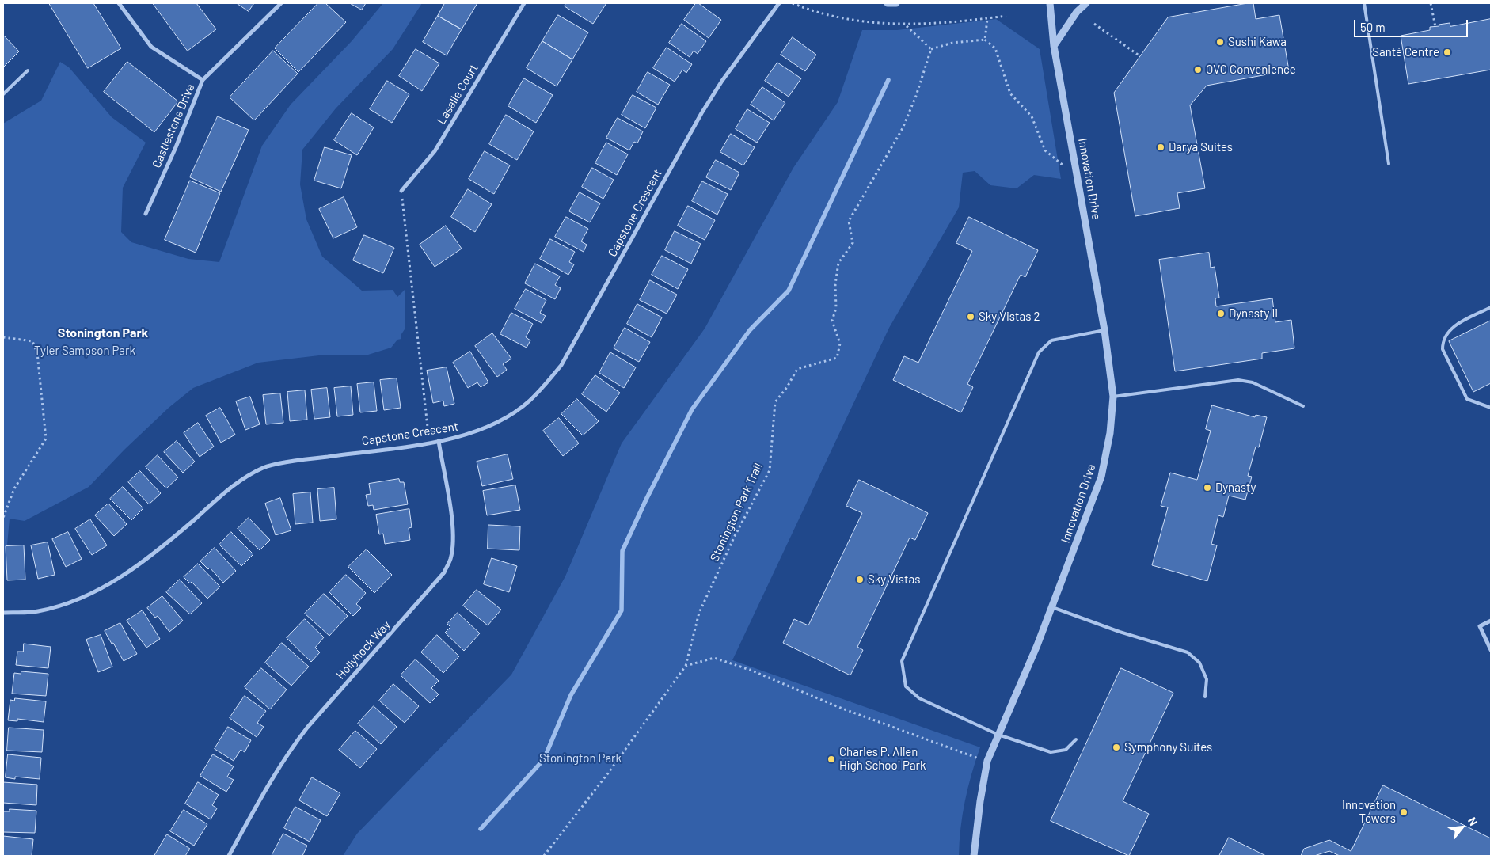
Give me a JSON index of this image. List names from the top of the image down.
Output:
{
  "streets": {
    "street": [
      "Lasalle Court",
      "Castlestone Drive",
      "Innovation Drive",
      "Capstone Crescent",
      "Hollyhock Way"
    ],
    "path": ["Stonington Park Trail"]
  },
  "crossings": [
    ["Capstone Crescent", "Hollyhock Way"]
  ],
  "districts": ["Stonington Park"],
  "parks": ["Tyler Sampson Park", "Stonington Park"],
  "places": [
    "Sushi Kawa",
    "Santé Centre",
    "OVO Convenience",
    "Darya Suites",
    "Dynasty II",
    "Sky Vistas 2",
    "Dynasty",
    "Sky Vistas",
    "Symphony Suites",
    "Charles P. Allen High School Park",
    "Innovation Towers"
  ],
  "scale_bar": "50 m",
  "north": "top right"
}
